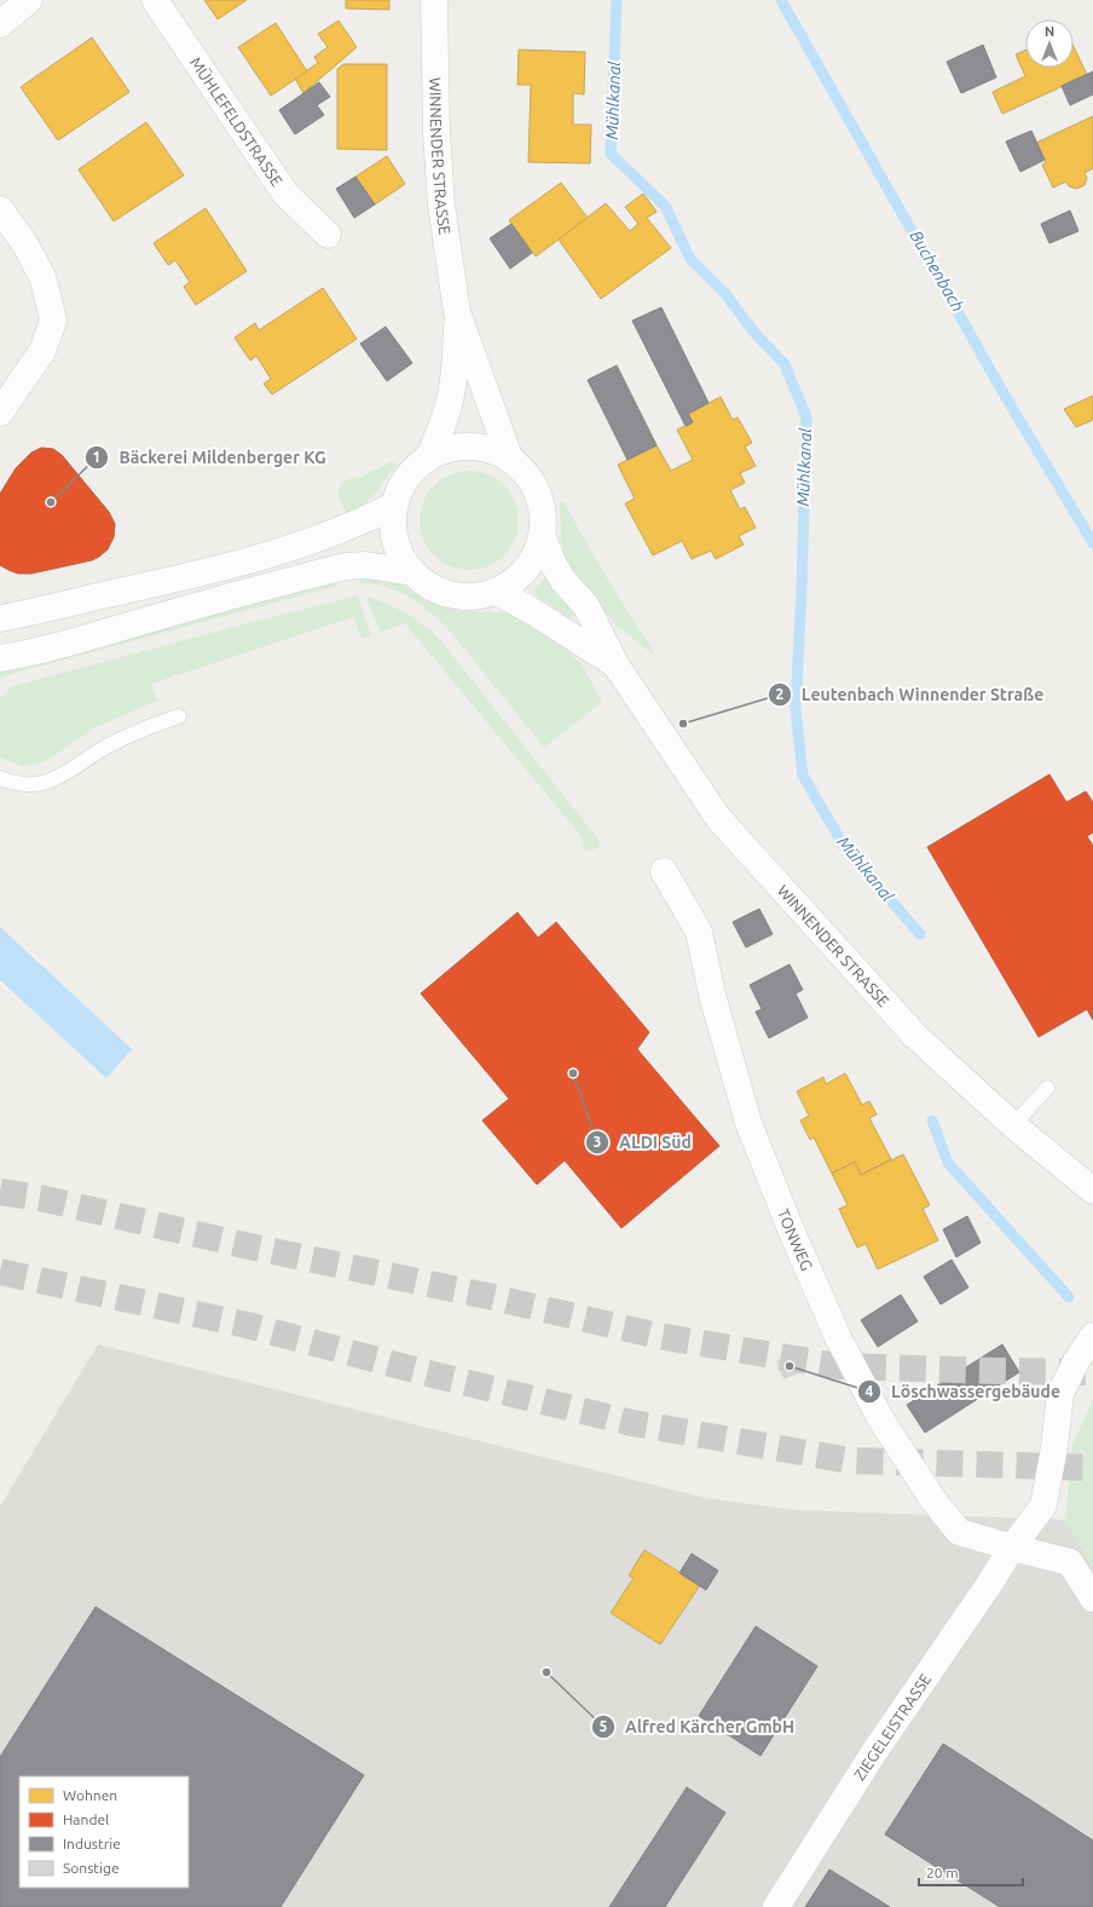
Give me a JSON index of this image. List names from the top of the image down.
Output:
{
  "streets": {
    "street": [
      "MÜHLEFELDSTRASSE",
      "WINNENDER STRASSE",
      "TONWEG",
      "ZIEGELEISTRASSE"
    ]
  },
  "crossings": [
    ["TONWEG", "ZIEGELEISTRASSE"]
  ],
  "water": ["Mühlkanal", "Buchenbach"],
  "places": [
    "Bäckerei Mildenberger KG",
    "Leutenbach Winnender Straße",
    "ALDI Süd",
    "Löschwassergebäude",
    "Alfred Kärcher GmbH"
  ],
  "legend": [
    "Wohnen",
    "Handel",
    "Industrie",
    "Sonstige"
  ],
  "scale_bar": "20 m",
  "north": "top"
}
